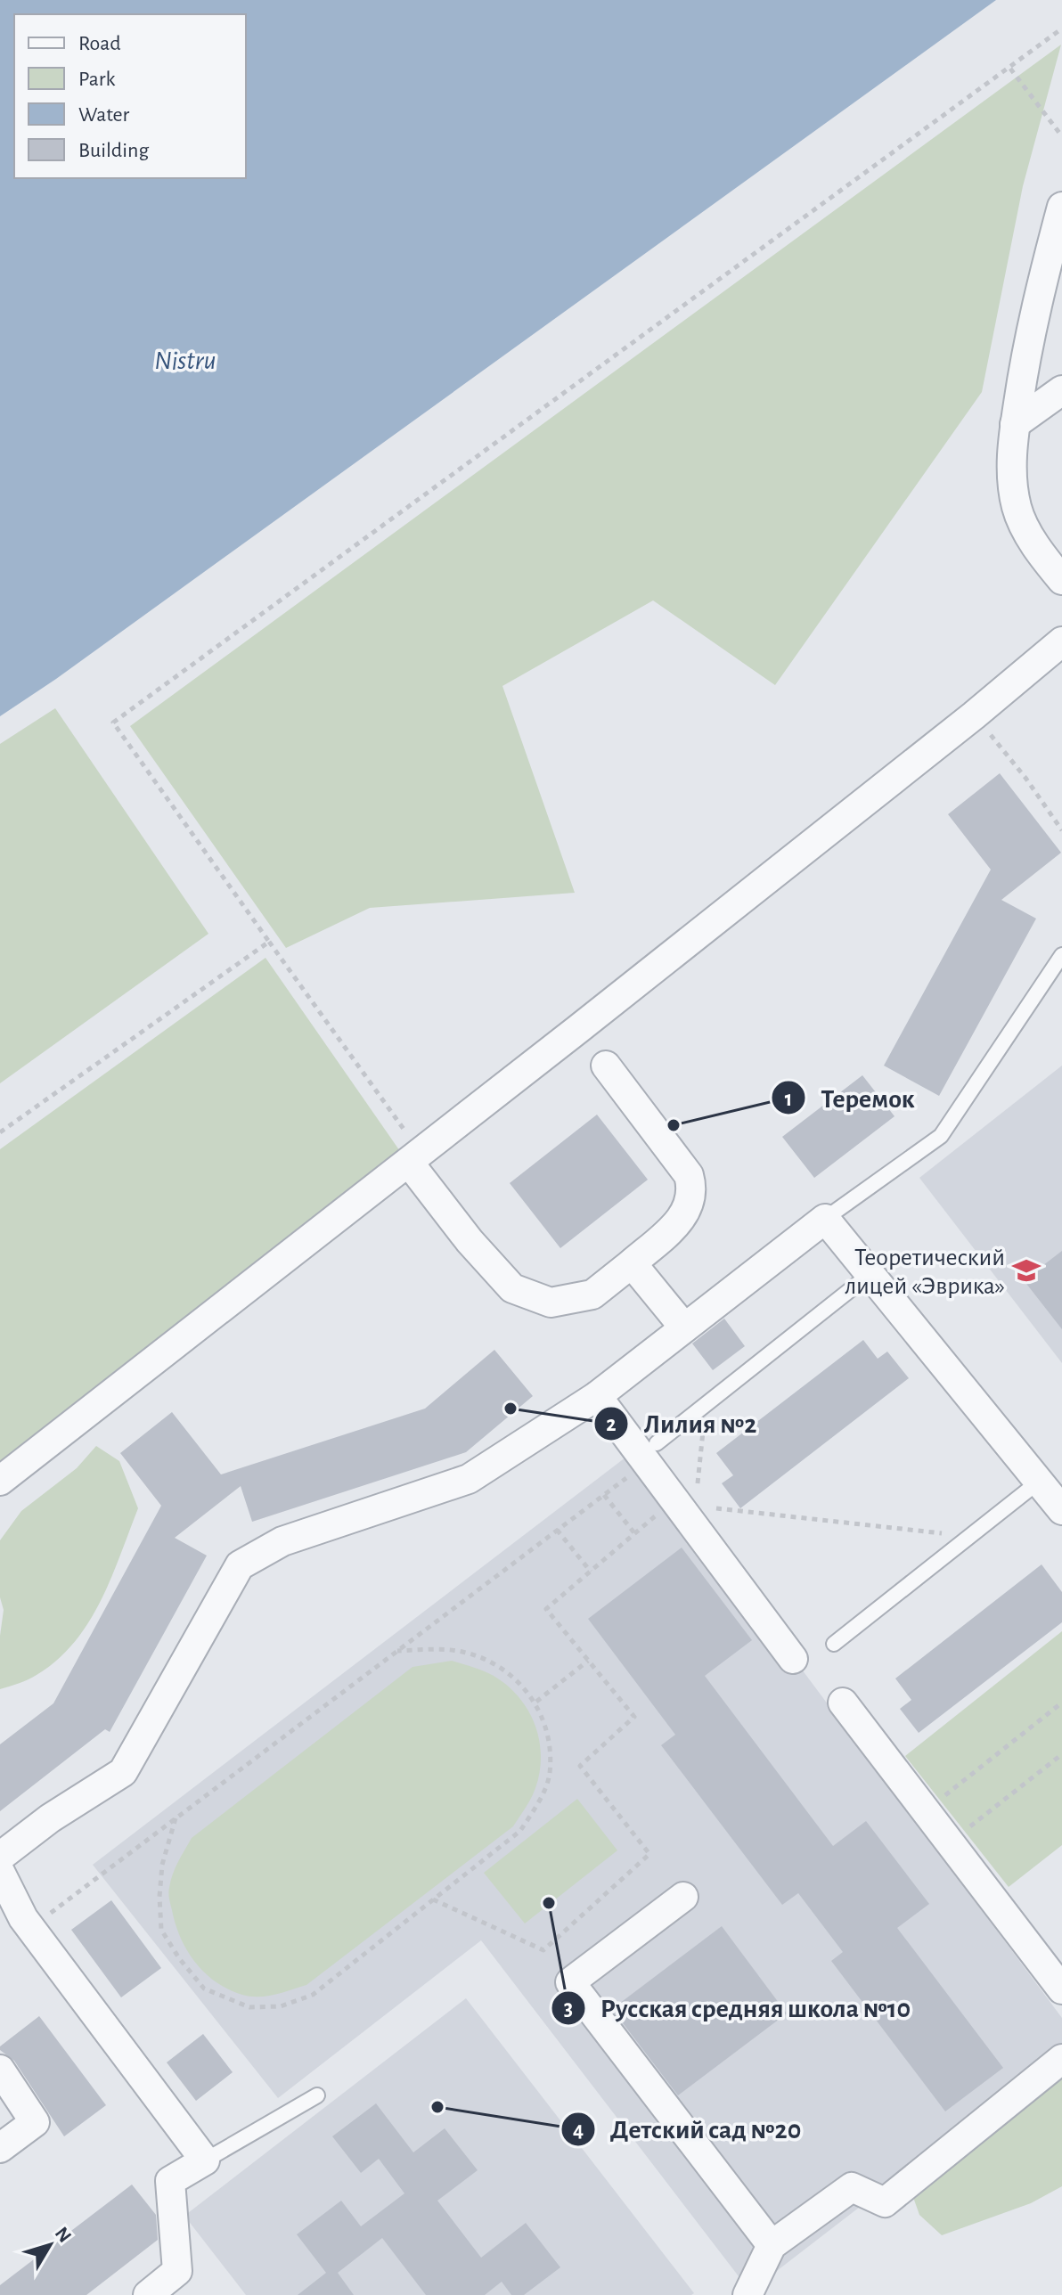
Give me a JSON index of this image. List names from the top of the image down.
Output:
{
  "water": ["Nistru"],
  "places": {
    "other": [
      "Теремок",
      "Лилия №2",
      "Русская средняя школа №10",
      "Детский сад №20"
    ],
    "school or university": ["Теоретический лицей «Эврика»"]
  },
  "legend": [
    "Road",
    "Park",
    "Water",
    "Building"
  ],
  "north": "top right"
}
